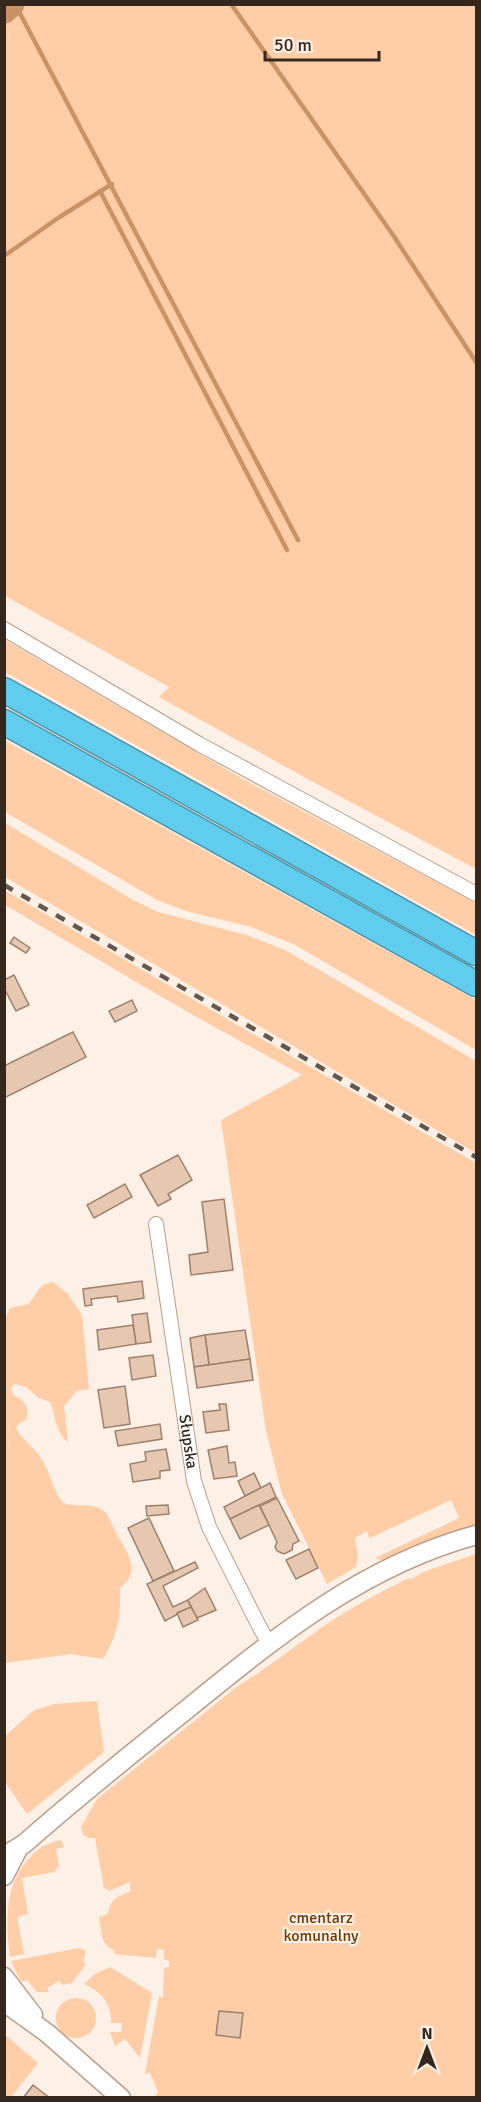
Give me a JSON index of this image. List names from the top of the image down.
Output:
{
  "streets": {
    "street": ["Słupska"]
  },
  "parks": ["cmentarz komunalny"],
  "scale_bar": "50 m",
  "north": "top"
}
